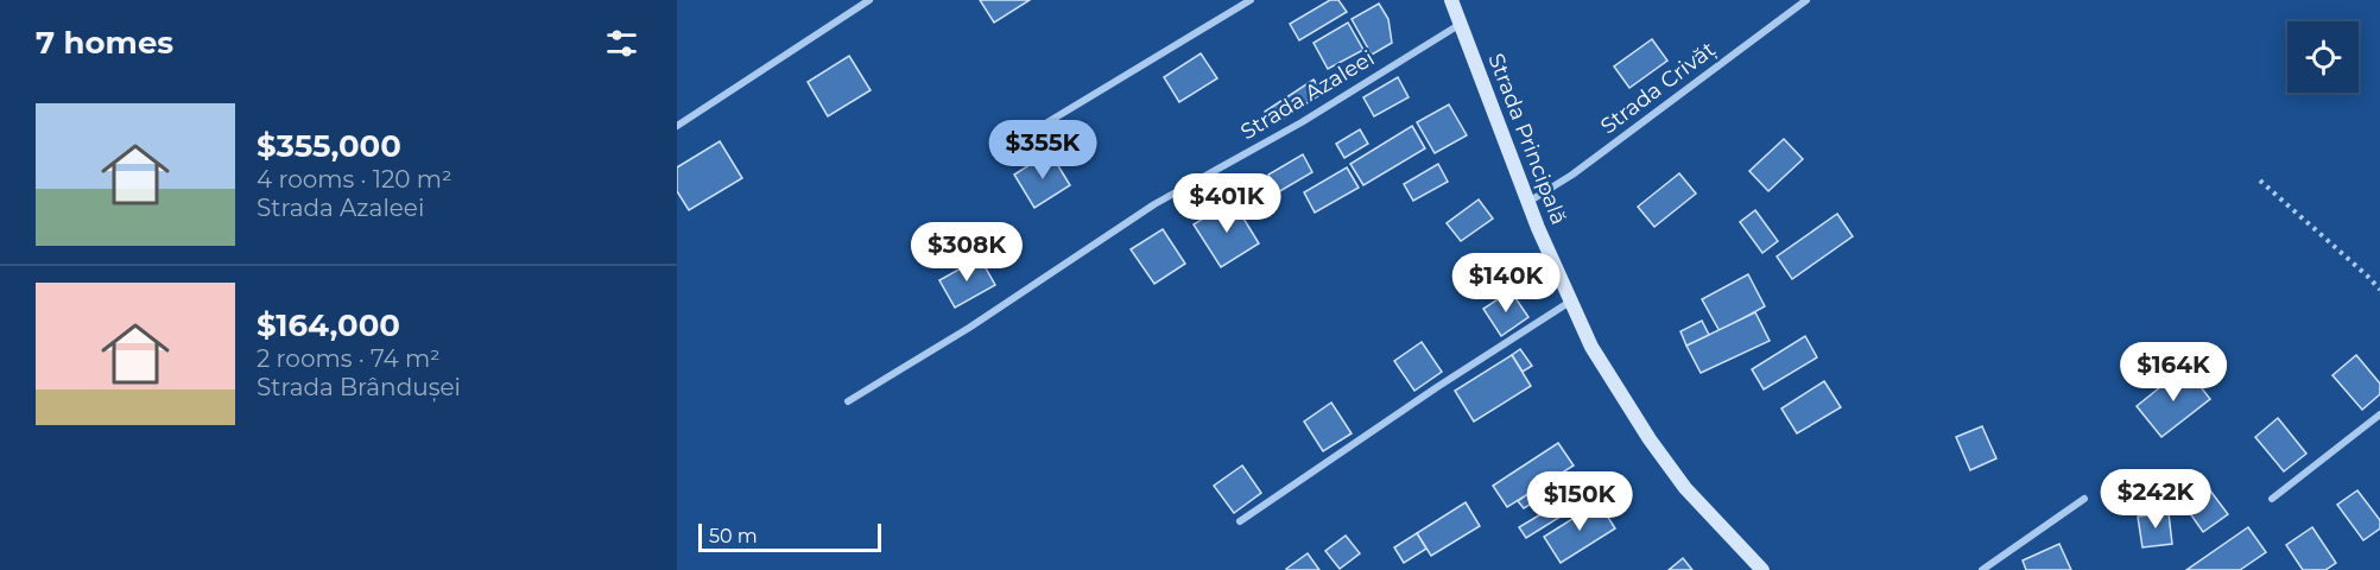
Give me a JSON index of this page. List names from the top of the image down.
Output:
{
  "streets": {
    "main road": ["Strada Principală"],
    "street": ["Strada Crivăț", "Strada Azaleei"]
  },
  "crossings": [
    ["Strada Crivăț", "Strada Principală"],
    ["Strada Azaleei", "Strada Principală"]
  ],
  "scale_bar": "50 m",
  "page": {
    "heading": "7 homes",
    "list": [
      {
        "name": "$355,000",
        "note": "4 rooms · 120 m² · Strada Azaleei"
      },
      {
        "name": "$164,000",
        "note": "2 rooms · 74 m² · Strada Brândușei"
      }
    ],
    "price": [
      "$355K",
      "$401K",
      "$308K",
      "$140K",
      "$164K",
      "$242K",
      "$150K"
    ],
    "scale": "50 m"
  }
}
